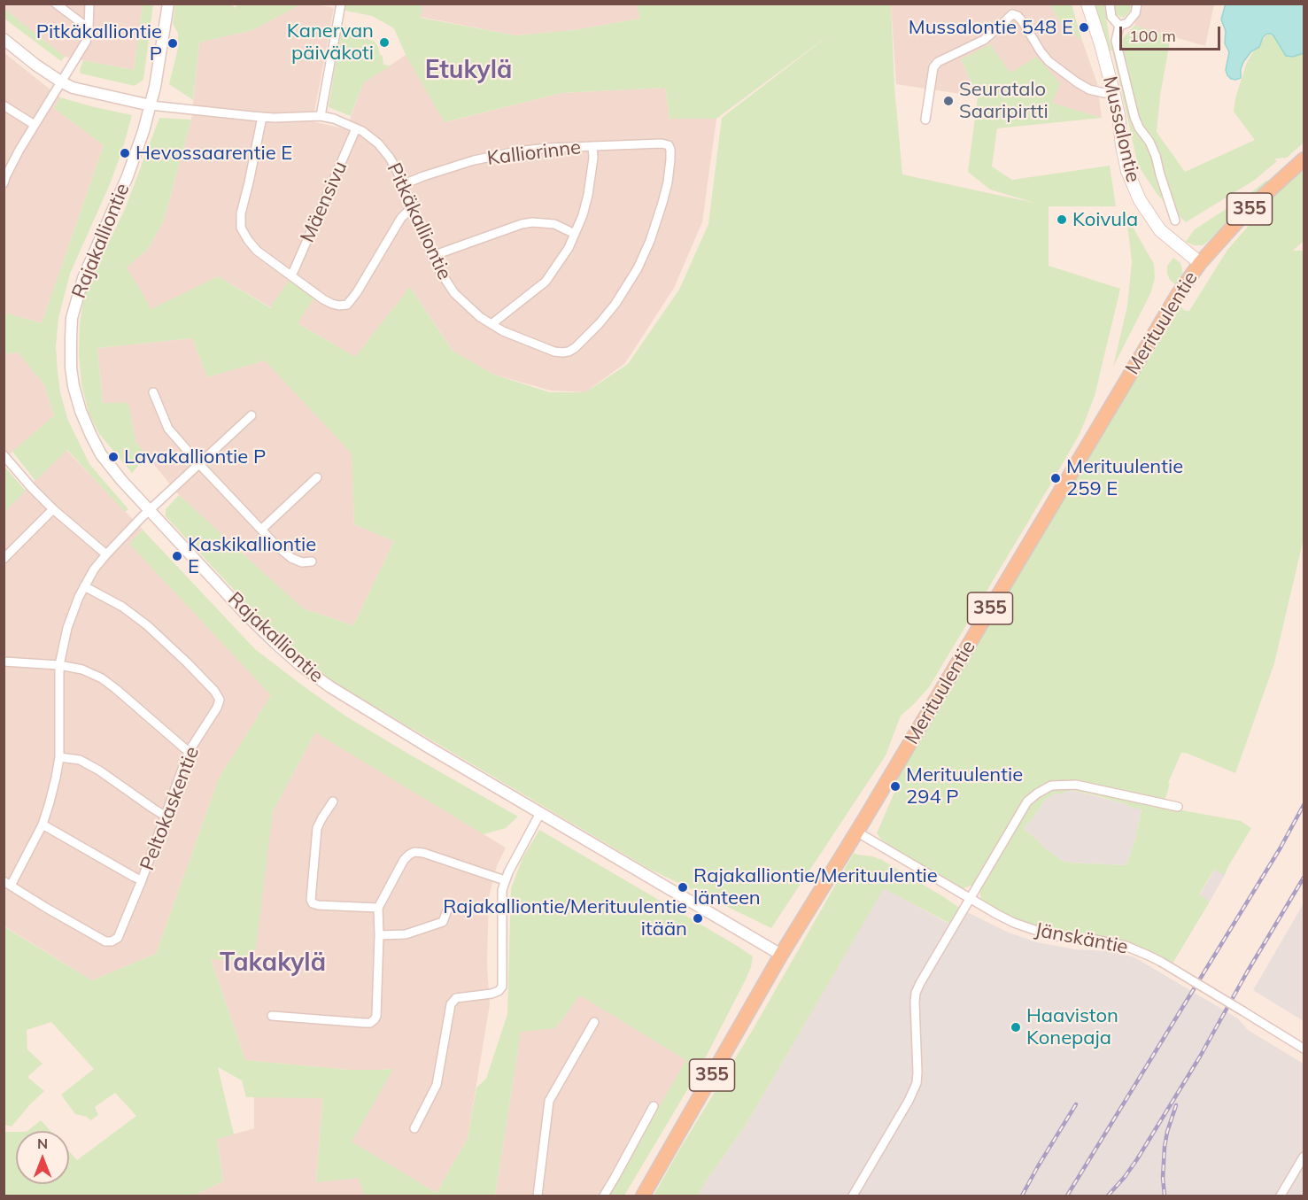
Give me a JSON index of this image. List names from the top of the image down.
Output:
{
  "streets": {
    "main road": ["Mussalontie", "355", "Merituulentie"],
    "street": [
      "Kalliorinne",
      "Mäensivu",
      "Pitkäkalliontie",
      "Rajakalliontie",
      "Peltokaskentie",
      "Jänskäntie"
    ]
  },
  "crossings": [
    ["Mussalontie", "Merituulentie"],
    ["Kalliorinne", "Pitkäkalliontie"],
    ["Mäensivu", "Pitkäkalliontie"],
    ["Pitkäkalliontie", "Rajakalliontie"],
    ["Rajakalliontie", "Merituulentie"],
    ["Merituulentie", "Jänskäntie"]
  ],
  "districts": ["Etukylä", "Takakylä"],
  "places": [
    "Mussalontie 548 E",
    "Kanervan päiväkoti",
    "Pitkäkalliontie P",
    "Seuratalo Saaripirtti",
    "Hevossaarentie E",
    "Koivula",
    "Lavakalliontie P",
    "Merituulentie 259 E",
    "Kaskikalliontie E",
    "Merituulentie 294 P",
    "Rajakalliontie/Merituulentie länteen",
    "Rajakalliontie/Merituulentie itään",
    "Haaviston Konepaja"
  ],
  "scale_bar": "100 m",
  "north": "top"
}
